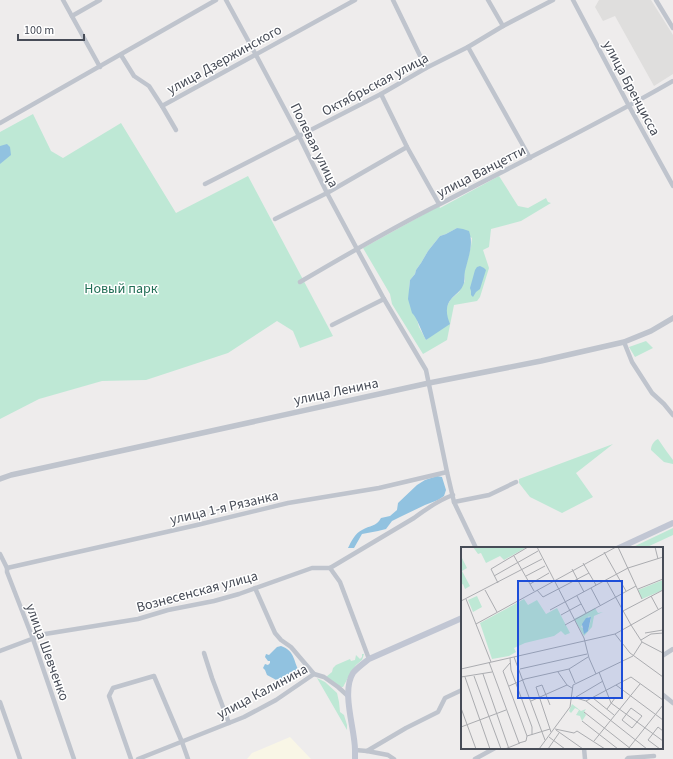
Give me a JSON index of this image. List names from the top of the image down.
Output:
{
  "streets": {
    "street": [
      "улица Дзержинского",
      "Октябрьская улица",
      "улица Бренцисса",
      "Полевая улица",
      "улица Ванцетти",
      "улица Ленина",
      "улица 1-я Рязанка",
      "Вознесенская улица",
      "улица Шевченко",
      "улица Калинина"
    ]
  },
  "crossings": [
    ["улица Дзержинского", "Полевая улица"],
    ["Октябрьская улица", "Полевая улица"],
    ["улица Бренцисса", "улица Ванцетти"],
    ["Полевая улица", "улица Ванцетти"],
    ["Полевая улица", "улица Ленина"],
    ["Полевая улица", "улица 1-я Рязанка"],
    ["Полевая улица", "Вознесенская улица"],
    ["улица 1-я Рязанка", "улица Шевченко"],
    ["Вознесенская улица", "улица Шевченко"]
  ],
  "parks": ["Новый парк"],
  "scale_bar": "100 m"
}
